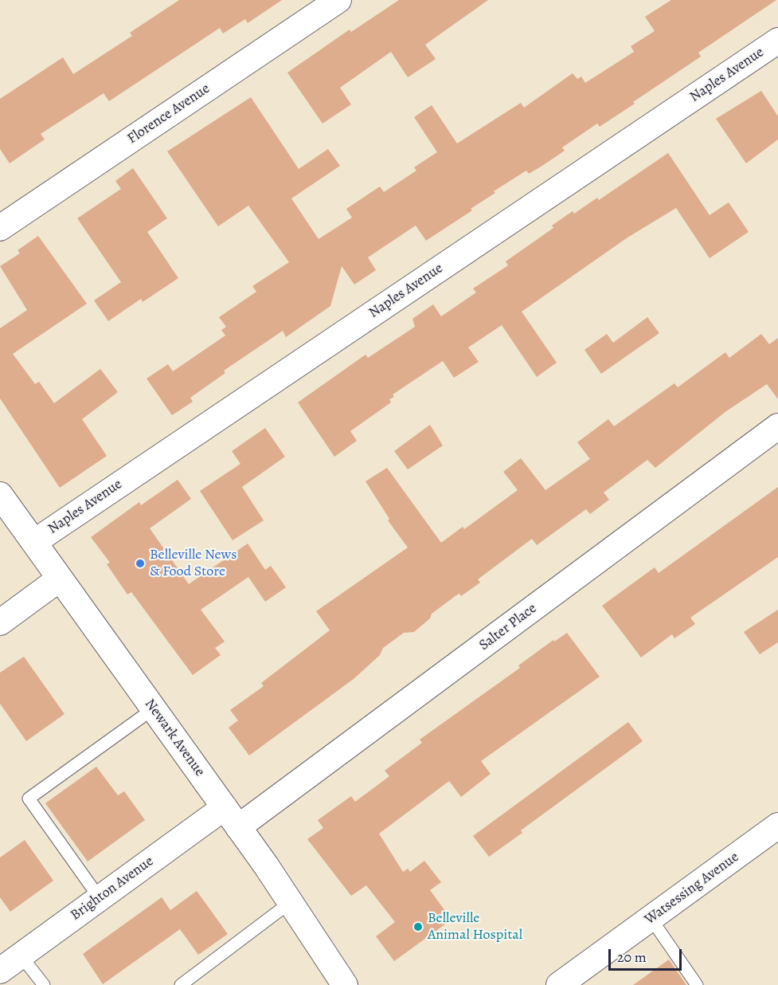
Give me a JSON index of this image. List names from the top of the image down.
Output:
{
  "streets": {
    "street": [
      "Naples Avenue",
      "Florence Avenue",
      "Salter Place",
      "Newark Avenue",
      "Brighton Avenue",
      "Watsessing Avenue"
    ]
  },
  "crossings": [
    ["Naples Avenue", "Newark Avenue"],
    ["Salter Place", "Newark Avenue"],
    ["Newark Avenue", "Brighton Avenue"]
  ],
  "places": ["Belleville News & Food Store", "Belleville Animal Hospital"],
  "scale_bar": "20 m"
}
